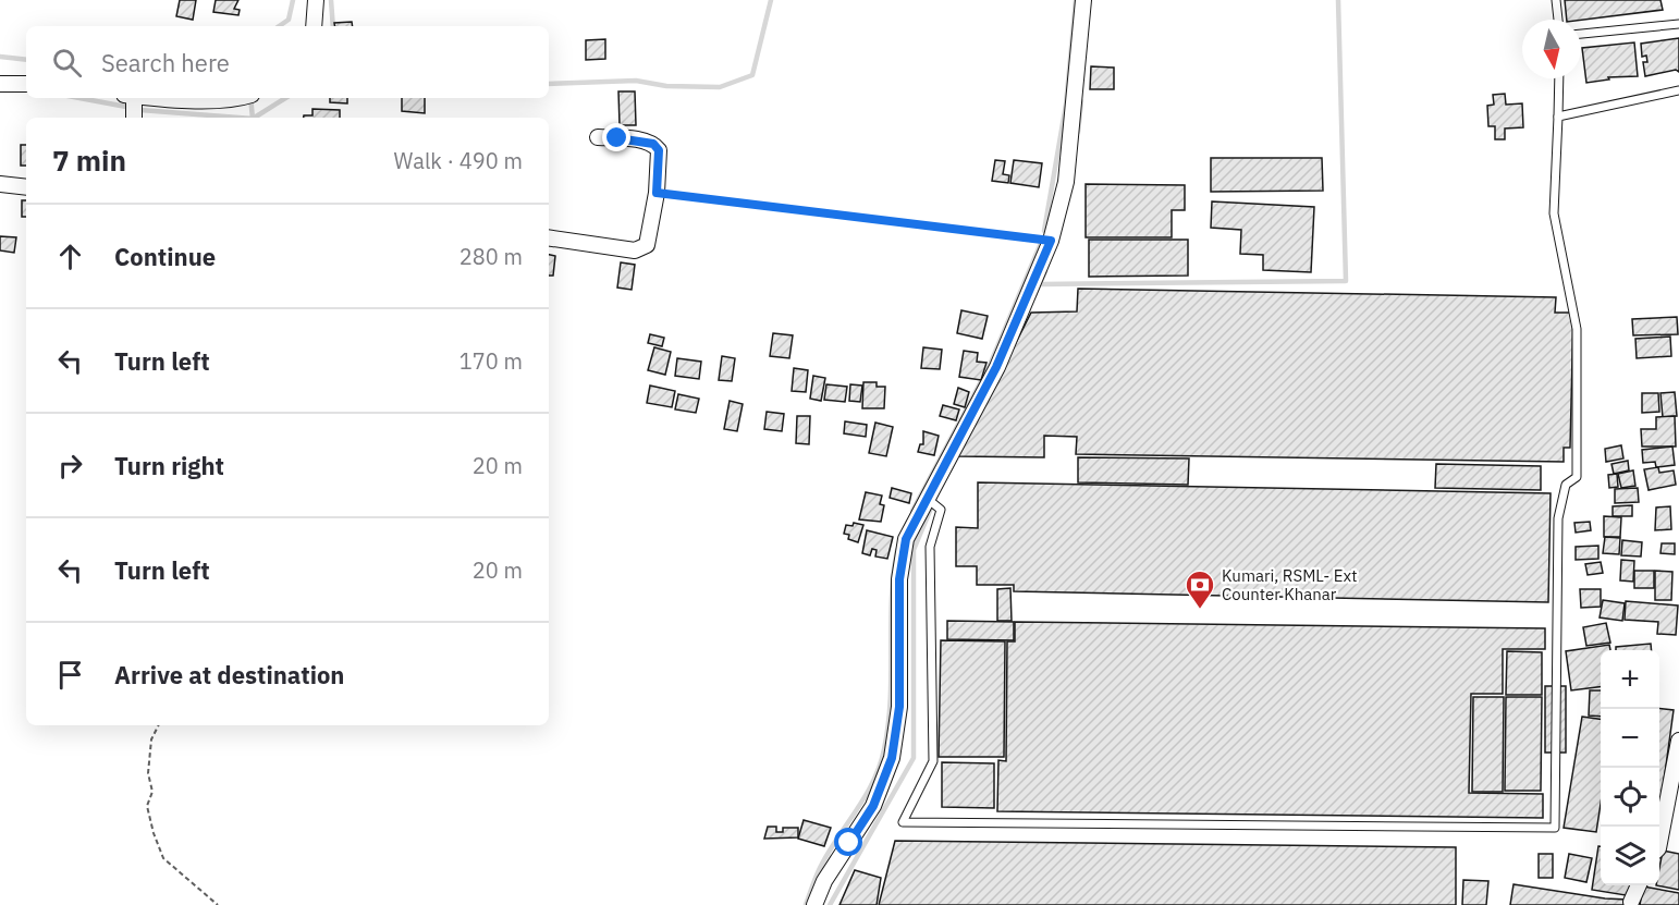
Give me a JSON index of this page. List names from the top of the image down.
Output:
{
  "places": {
    "bank": ["Kumari, RSML- Ext Counter Khanar"]
  },
  "north": "bottom",
  "page": {
    "search": "Search here",
    "heading": ["7 min", "Walk · 490 m"],
    "list": [
      ["Continue", "280 m"],
      ["Turn left", "170 m"],
      ["Turn right", "20 m"],
      ["Turn left", "20 m"],
      "Arrive at destination"
    ],
    "map_buttons": ["+", "−"]
  }
}
